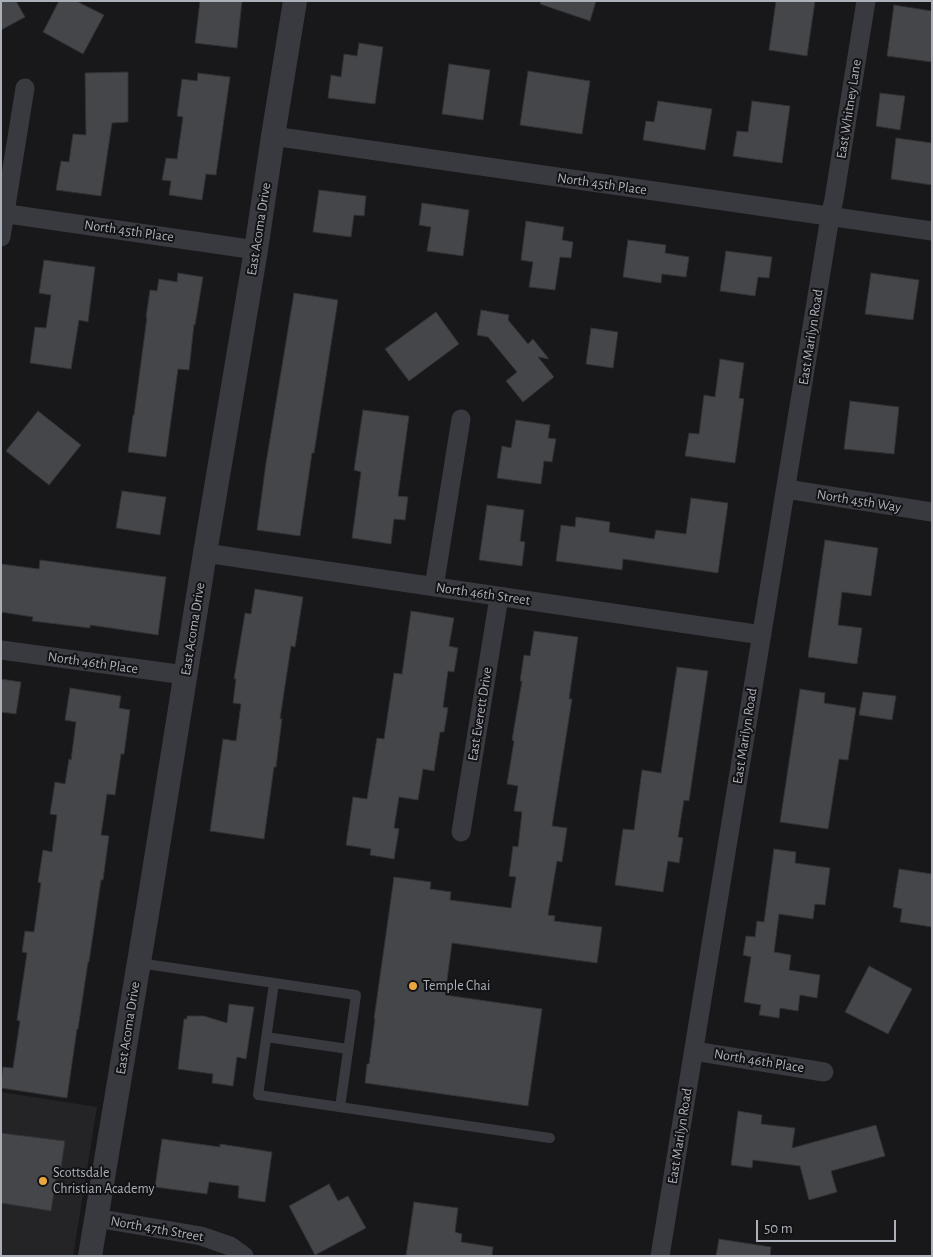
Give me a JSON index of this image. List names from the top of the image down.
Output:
{
  "streets": {
    "street": [
      "East Whitney Lane",
      "North 45th Place",
      "East Acoma Drive",
      "East Marilyn Road",
      "North 45th Way",
      "North 46th Street",
      "North 46th Place",
      "East Everett Drive",
      "North 47th Street"
    ]
  },
  "crossings": [
    ["East Whitney Lane", "North 45th Place"],
    ["East Whitney Lane", "East Marilyn Road"],
    ["North 45th Place", "East Acoma Drive"],
    ["North 45th Place", "East Marilyn Road"],
    ["East Acoma Drive", "North 46th Street"],
    ["East Acoma Drive", "North 46th Place"],
    ["East Acoma Drive", "North 47th Street"],
    ["East Marilyn Road", "North 45th Way"],
    ["East Marilyn Road", "North 46th Street"],
    ["East Marilyn Road", "North 46th Place"],
    ["North 46th Street", "East Everett Drive"]
  ],
  "places": ["Temple Chai", "Scottsdale Christian Academy"],
  "scale_bar": "50 m"
}
